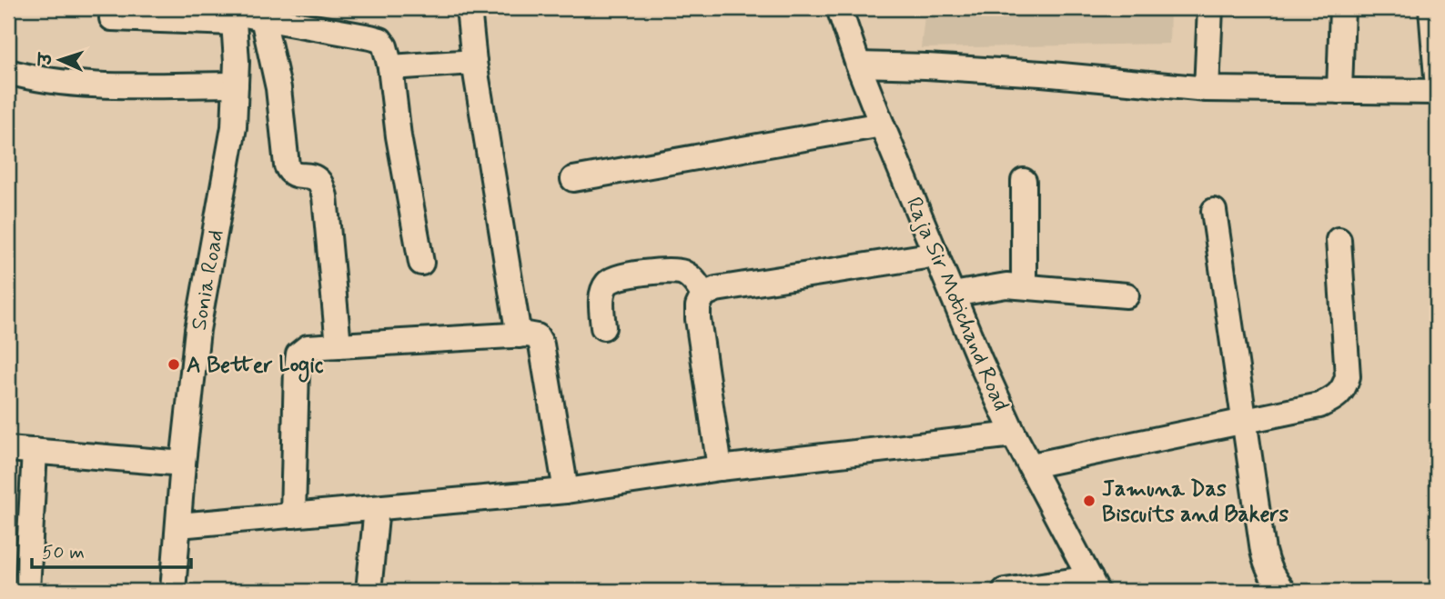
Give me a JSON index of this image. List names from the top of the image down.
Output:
{
  "streets": {
    "street": ["Sonia Road", "Raja Sir Motichand Road"]
  },
  "places": ["A Better Logic", "Jamuna Das Biscuits and Bakers"],
  "scale_bar": "50 m",
  "north": "left"
}
